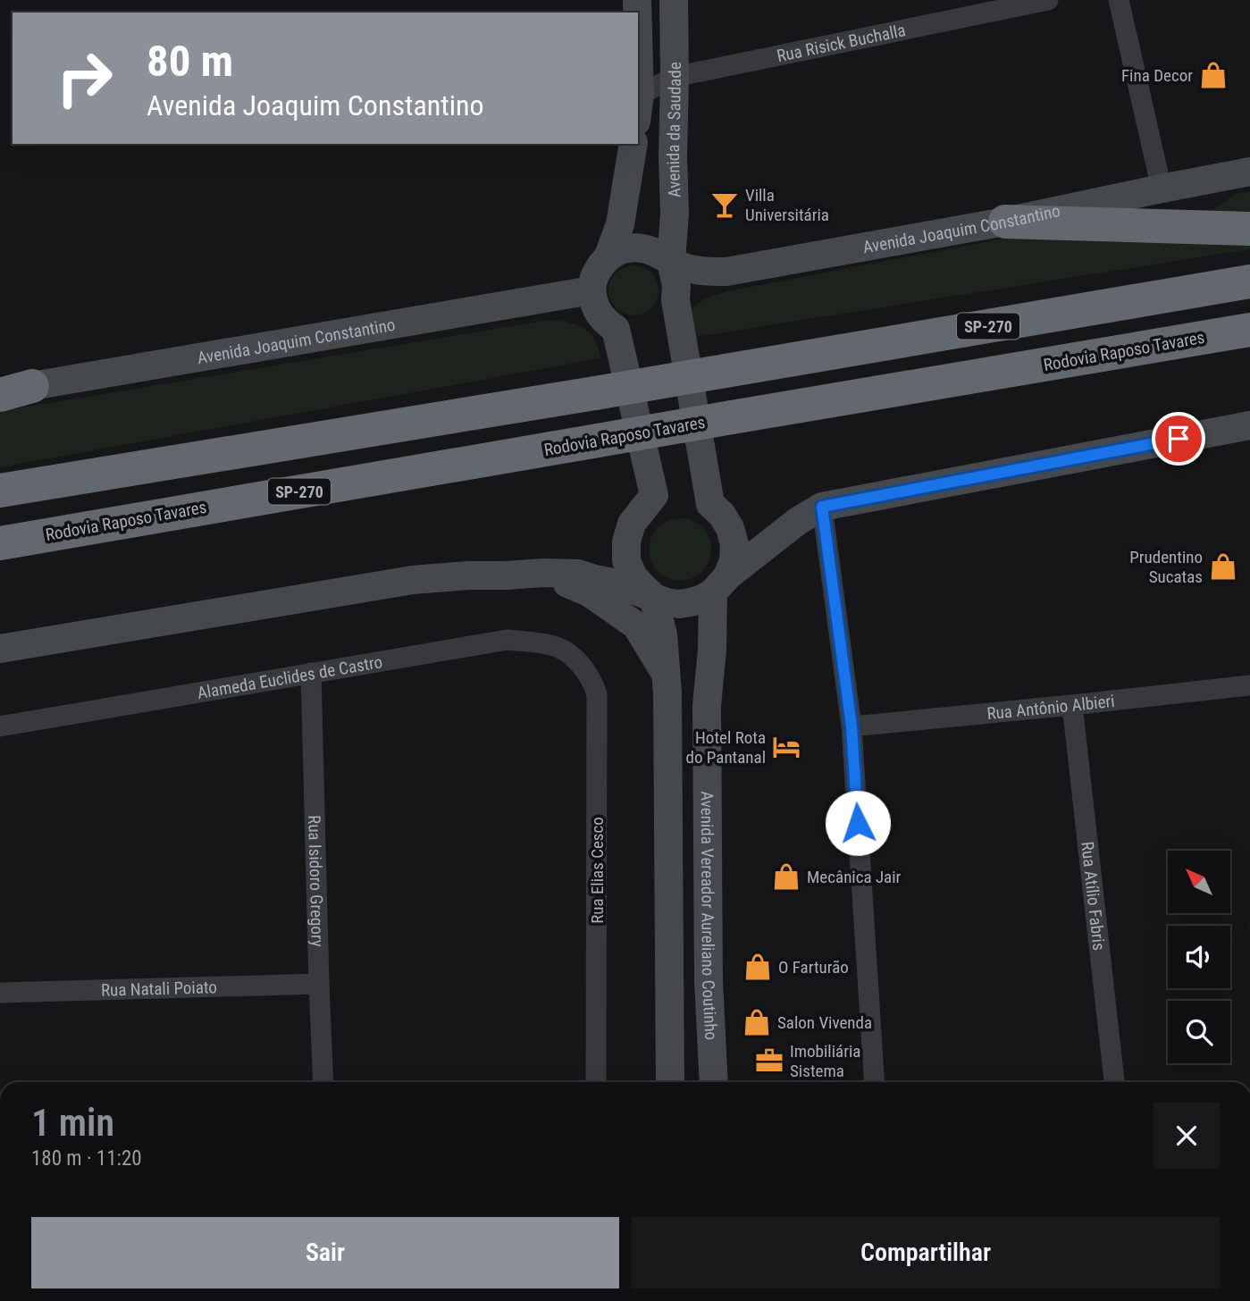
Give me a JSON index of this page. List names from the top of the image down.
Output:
{
  "streets": {
    "highway": ["SP-270", "Rodovia Raposo Tavares"],
    "street": [
      "Rua Risick Buchalla",
      "Avenida da Saudade",
      "Avenida Joaquim Constantino",
      "Alameda Euclides de Castro",
      "Rua Antônio Albieri",
      "Rua Elias Cesco",
      "Rua Isidoro Gregory",
      "Rua Atílio Fabris",
      "Avenida Vereador Aureliano Coutinho",
      "Rua Natali Poiato"
    ]
  },
  "crossings": [
    ["Rua Risick Buchalla", "Avenida da Saudade"],
    ["Avenida da Saudade", "Avenida Joaquim Constantino"],
    ["Avenida da Saudade", "Avenida Vereador Aureliano Coutinho"],
    ["Alameda Euclides de Castro", "Rua Elias Cesco"],
    ["Alameda Euclides de Castro", "Rua Isidoro Gregory"],
    ["Rua Antônio Albieri", "Rua Atílio Fabris"],
    ["Rua Isidoro Gregory", "Rua Natali Poiato"]
  ],
  "places": {
    "shop": [
      "Fina Decor",
      "Prudentino Sucatas",
      "Mecânica Jair",
      "O Farturão",
      "Salon Vivenda"
    ],
    "bar": ["Villa Universitária"],
    "hotel": ["Hotel Rota do Pantanal"],
    "office": ["Imobiliária Sistema"]
  },
  "north": "top left",
  "page": {
    "turn": ["80 m", "Avenida Joaquim Constantino"],
    "heading": ["1 min", "180 m · 11:20"],
    "buttons": ["Sair", "Compartilhar"]
  }
}
